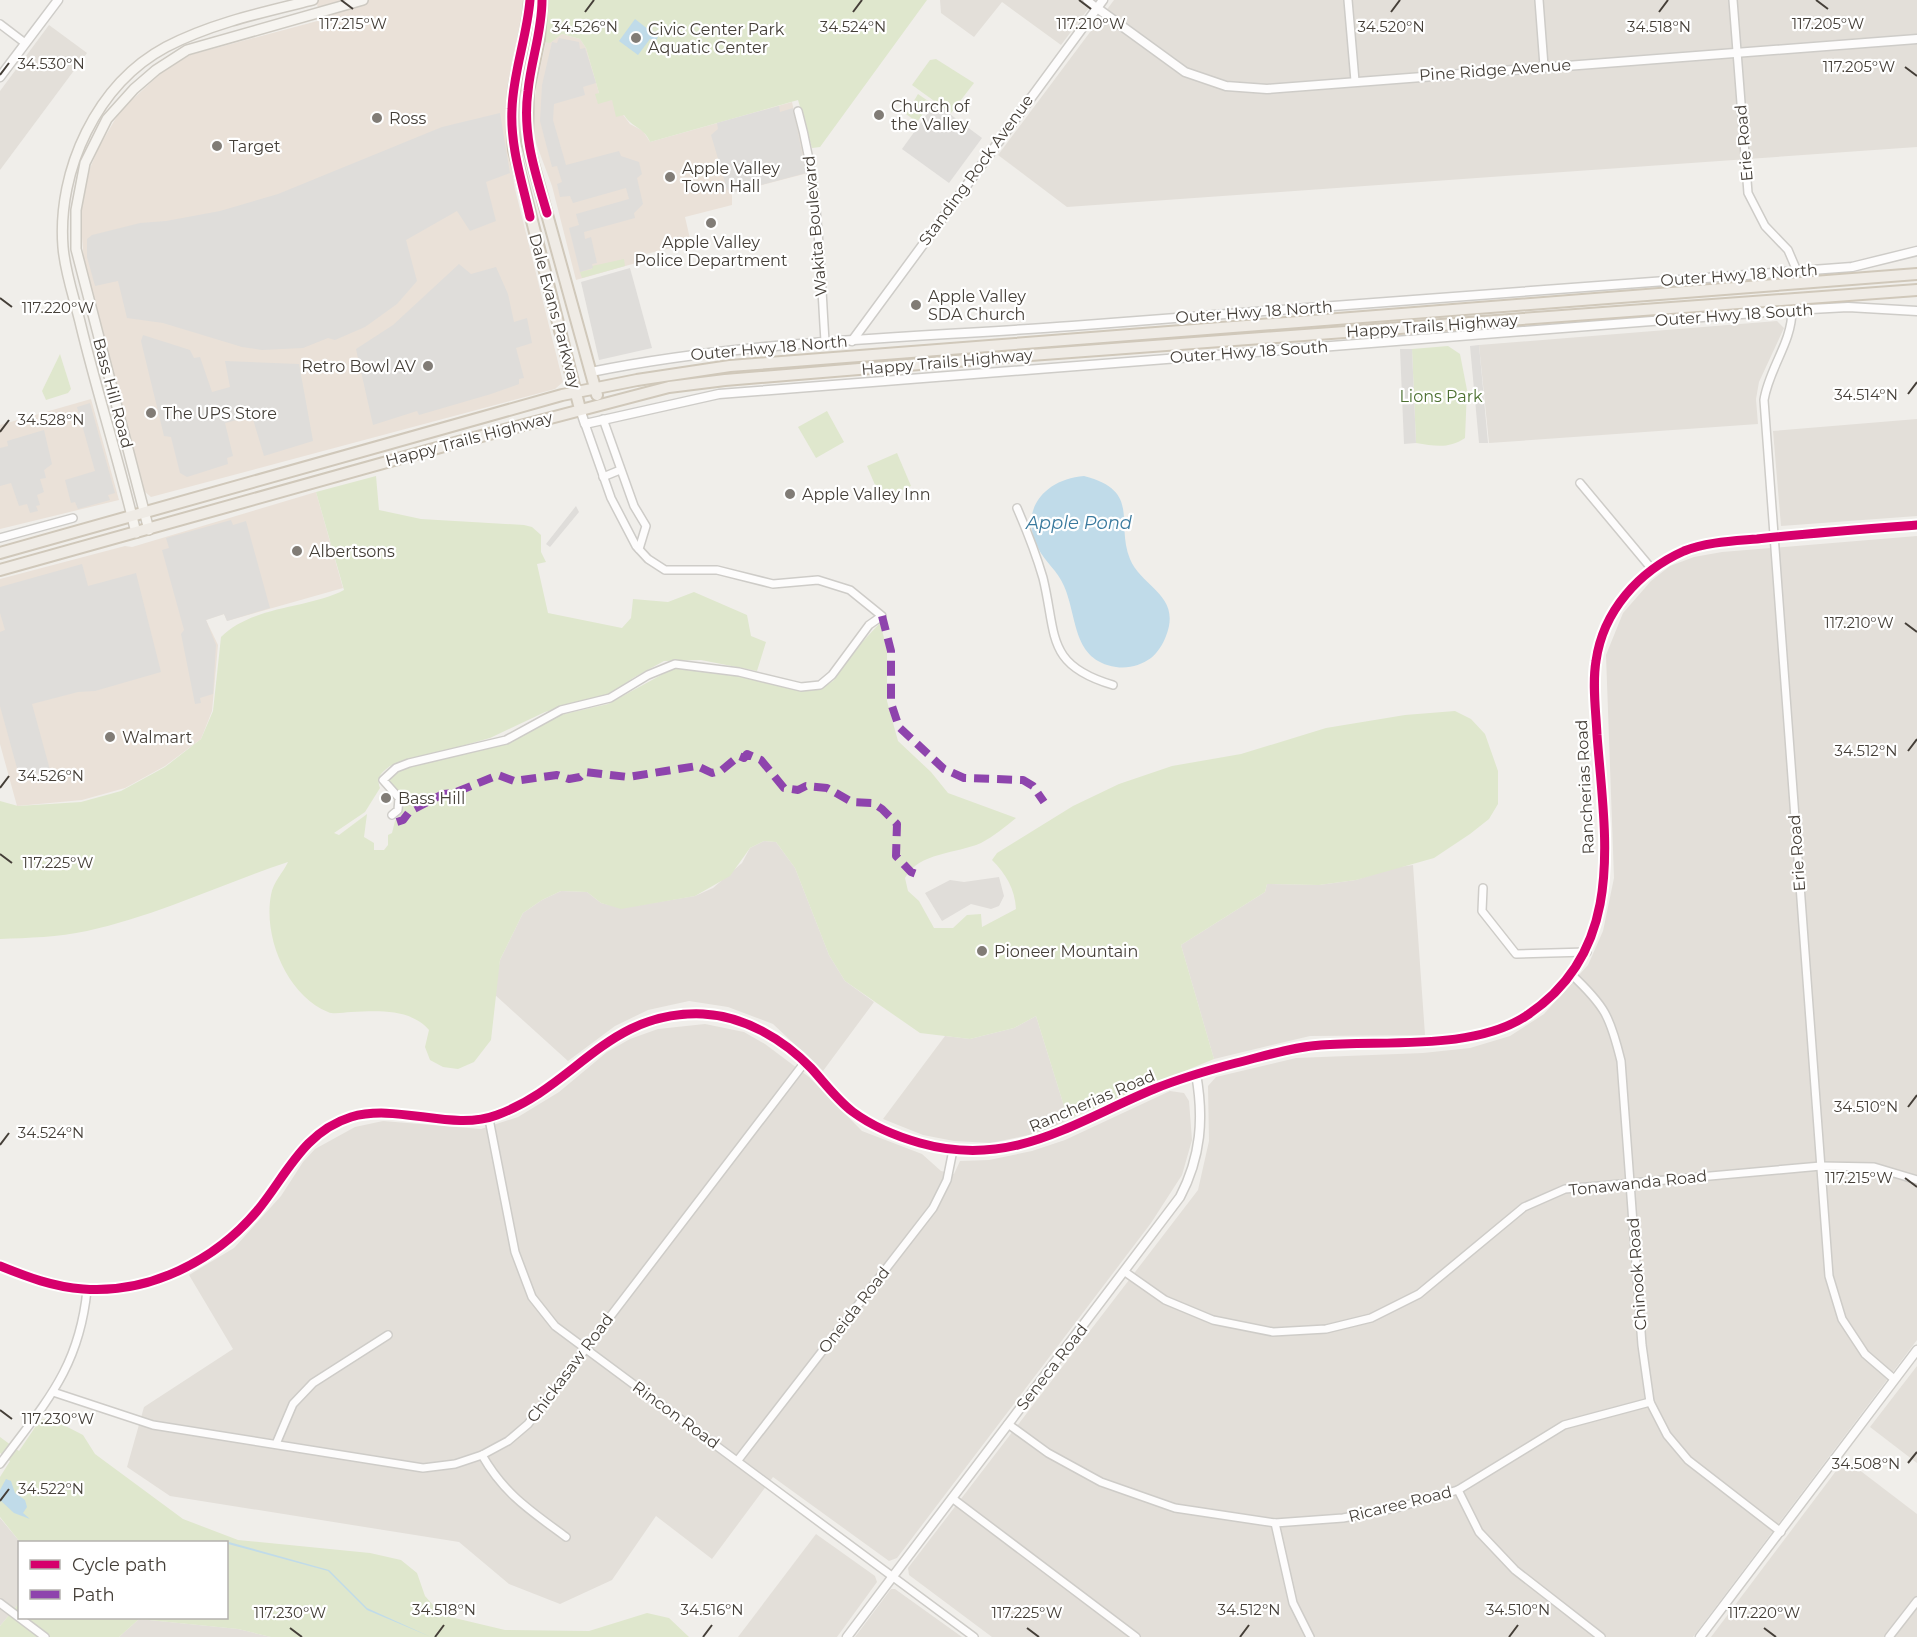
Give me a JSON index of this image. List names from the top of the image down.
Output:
{
  "streets": {
    "main road": ["Dale Evans Parkway", "Happy Trails Highway", "Bass Hill Road"],
    "street": [
      "Pine Ridge Avenue",
      "Erie Road",
      "Standing Rock Avenue",
      "Wakita Boulevard",
      "Outer Hwy 18 North",
      "Outer Hwy 18 South",
      "Rancherias Road",
      "Tonawanda Road",
      "Chinook Road",
      "Oneida Road",
      "Seneca Road",
      "Chickasaw Road",
      "Rincon Road",
      "Ricaree Road"
    ]
  },
  "crossings": [
    ["Pine Ridge Avenue", "Erie Road"],
    ["Pine Ridge Avenue", "Standing Rock Avenue"],
    ["Erie Road", "Outer Hwy 18 North"],
    ["Erie Road", "Outer Hwy 18 South"],
    ["Erie Road", "Rancherias Road"],
    ["Erie Road", "Tonawanda Road"],
    ["Standing Rock Avenue", "Outer Hwy 18 North"],
    ["Wakita Boulevard", "Outer Hwy 18 North"],
    ["Outer Hwy 18 North", "Dale Evans Parkway"],
    ["Dale Evans Parkway", "Happy Trails Highway"],
    ["Happy Trails Highway", "Bass Hill Road"],
    ["Rancherias Road", "Chinook Road"],
    ["Rancherias Road", "Oneida Road"],
    ["Rancherias Road", "Seneca Road"],
    ["Rancherias Road", "Chickasaw Road"],
    ["Rancherias Road", "Rincon Road"],
    ["Tonawanda Road", "Chinook Road"],
    ["Tonawanda Road", "Seneca Road"],
    ["Chinook Road", "Ricaree Road"],
    ["Oneida Road", "Rincon Road"],
    ["Seneca Road", "Rincon Road"],
    ["Seneca Road", "Ricaree Road"],
    ["Chickasaw Road", "Rincon Road"]
  ],
  "water": ["Apple Pond"],
  "parks": ["Lions Park"],
  "places": [
    "Civic Center Park Aquatic Center",
    "Church of the Valley",
    "Ross",
    "Target",
    "Apple Valley Town Hall",
    "Apple Valley Police Department",
    "Apple Valley SDA Church",
    "Retro Bowl AV",
    "The UPS Store",
    "Apple Valley Inn",
    "Albertsons",
    "Walmart",
    "Bass Hill",
    "Pioneer Mountain"
  ],
  "legend": ["Cycle path", "Path"],
  "coordinates": [
    "117.215°W",
    "117.210°W",
    "117.205°W",
    "34.526°N",
    "34.524°N",
    "34.520°N",
    "34.518°N",
    "34.530°N",
    "117.220°W",
    "34.514°N",
    "34.528°N",
    "34.512°N",
    "117.225°W",
    "34.510°N",
    "117.230°W",
    "34.508°N",
    "34.522°N",
    "34.516°N"
  ]
}
